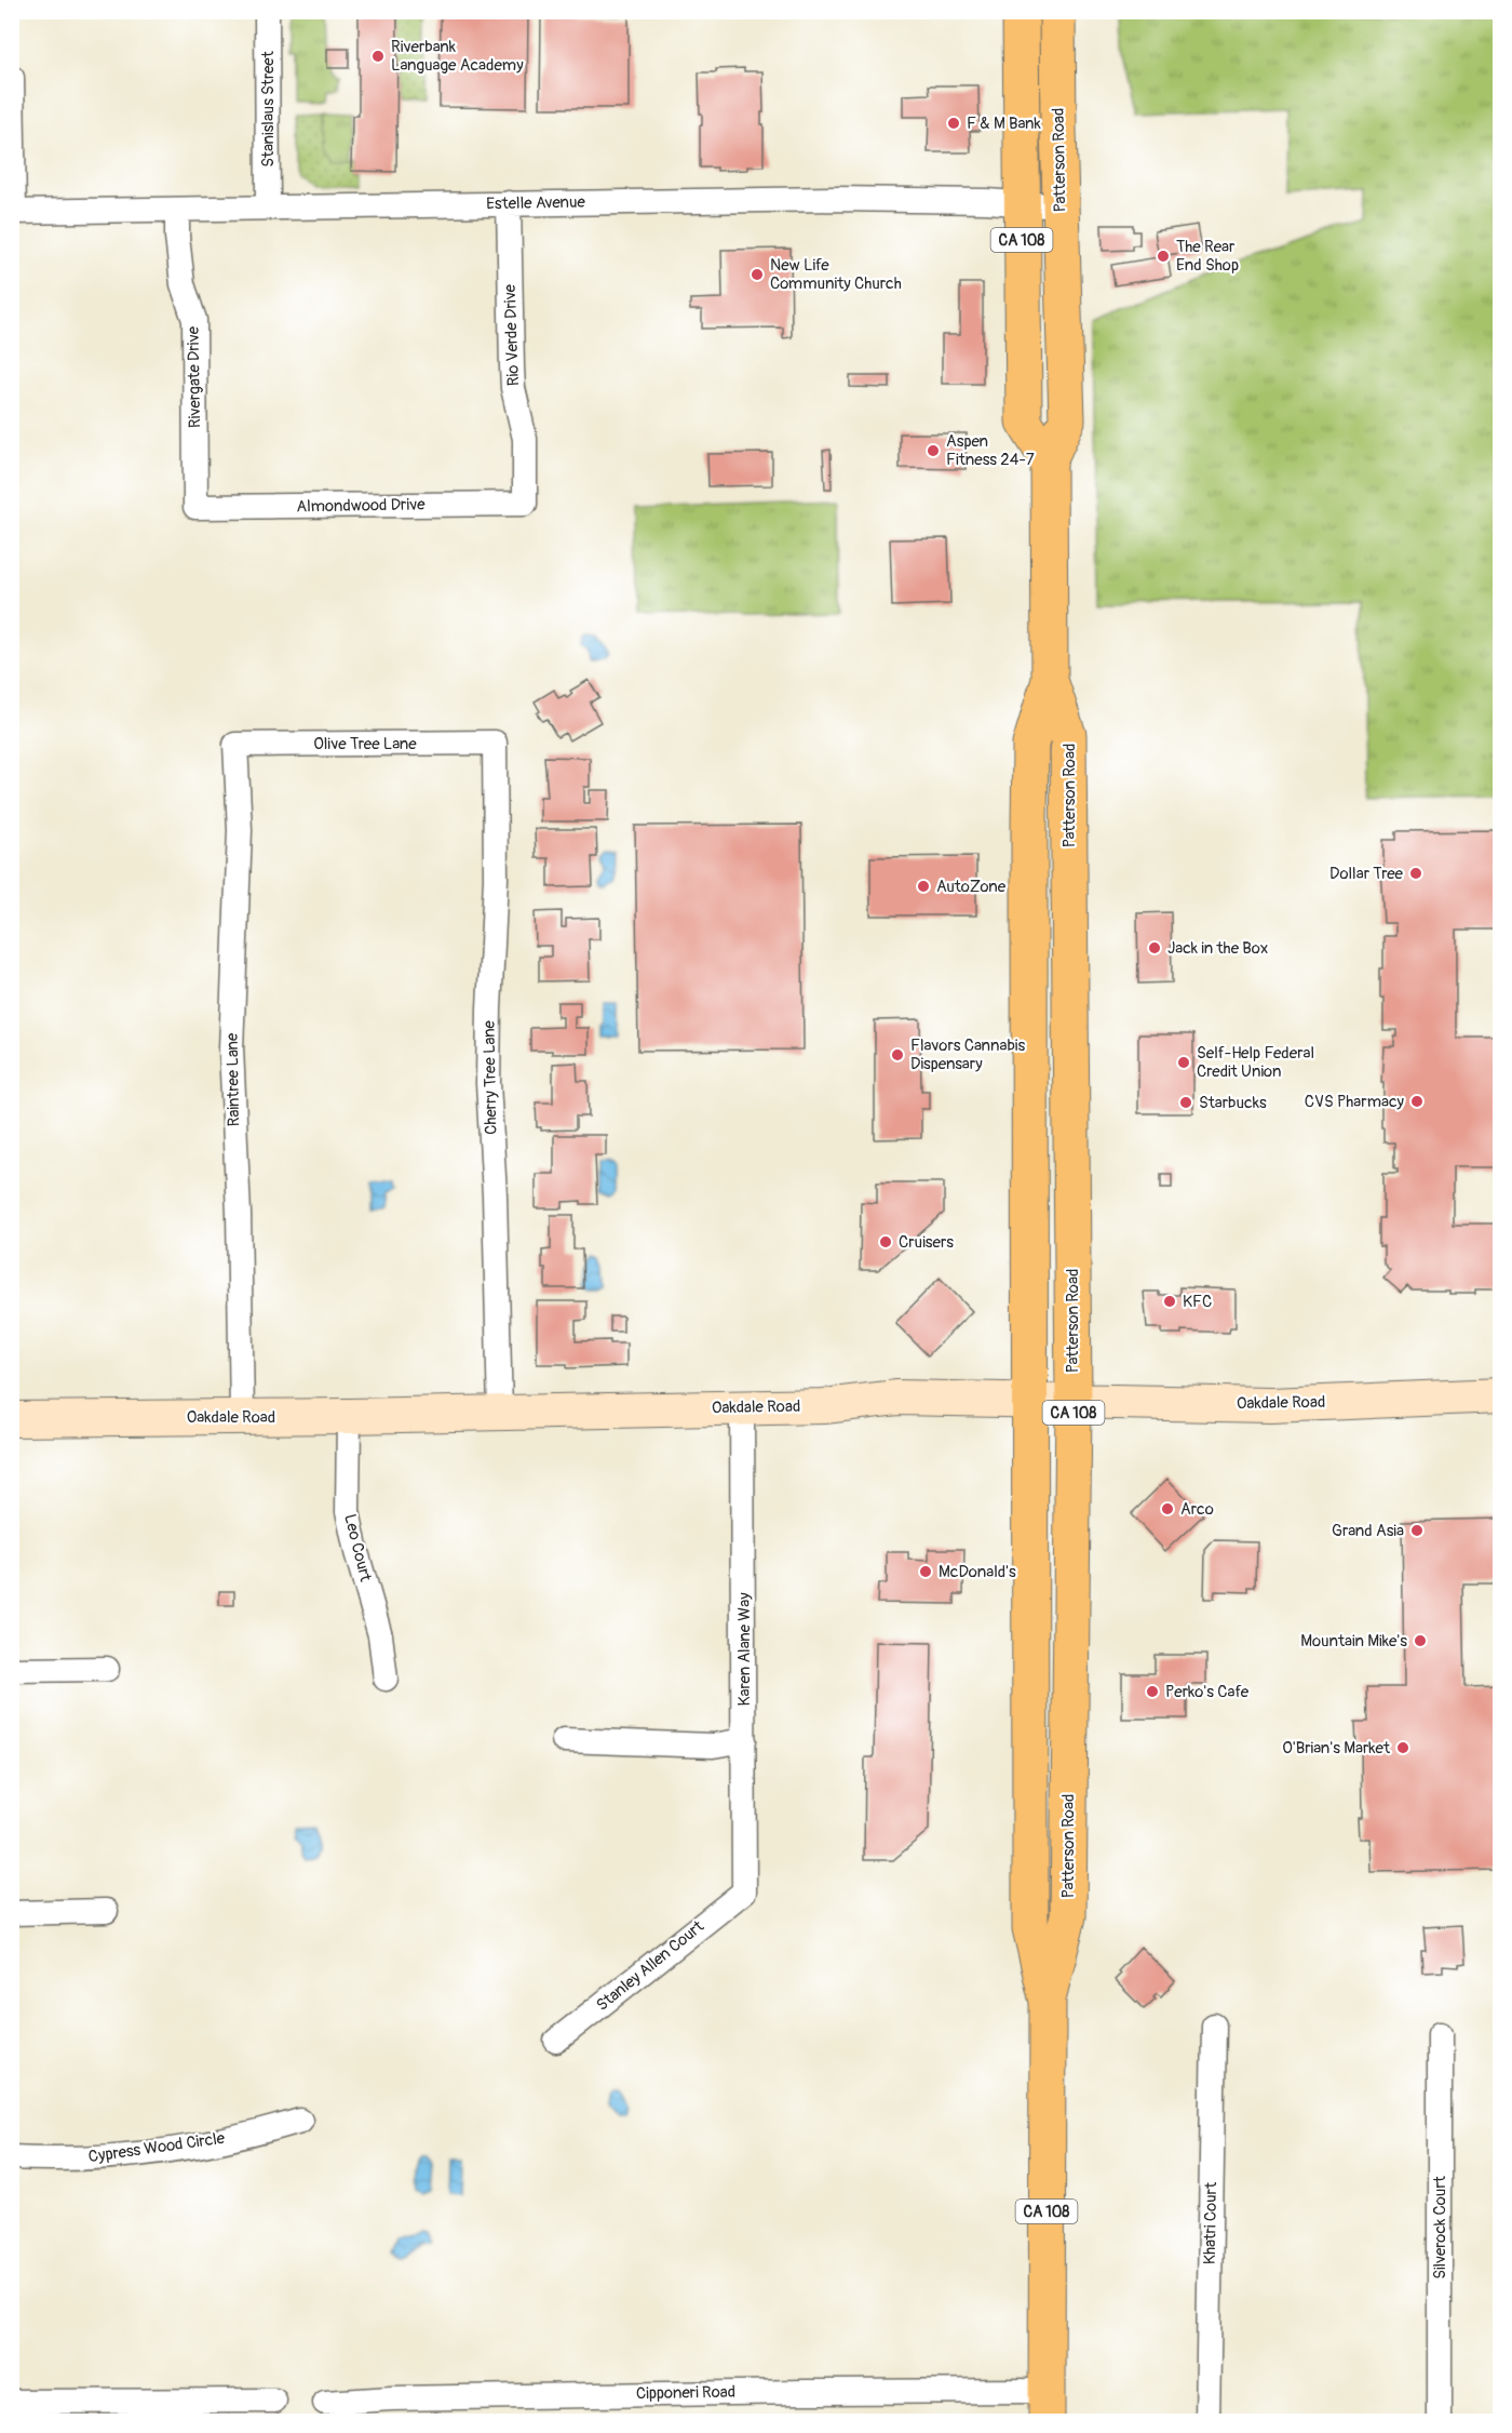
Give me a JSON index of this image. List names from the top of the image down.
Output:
{
  "streets": {
    "main road": ["Patterson Road", "CA 108"],
    "street": [
      "Stanislaus Street",
      "Estelle Avenue",
      "Rio Verde Drive",
      "Rivergate Drive",
      "Almondwood Drive",
      "Olive Tree Lane",
      "Cherry Tree Lane",
      "Raintree Lane",
      "Oakdale Road",
      "Leo Court",
      "Karen Alane Way",
      "Stanley Allen Court",
      "Cypress Wood Circle",
      "Khatri Court",
      "Silverock Court",
      "Cipponeri Road"
    ]
  },
  "crossings": [
    ["Stanislaus Street", "Estelle Avenue"],
    ["Patterson Road", "Estelle Avenue"],
    ["Patterson Road", "CA 108"],
    ["Patterson Road", "Oakdale Road"],
    ["Patterson Road", "Cipponeri Road"],
    ["Estelle Avenue", "CA 108"],
    ["Estelle Avenue", "Rio Verde Drive"],
    ["Estelle Avenue", "Rivergate Drive"],
    ["Rio Verde Drive", "Almondwood Drive"],
    ["Rivergate Drive", "Almondwood Drive"],
    ["Olive Tree Lane", "Cherry Tree Lane"],
    ["Olive Tree Lane", "Raintree Lane"],
    ["Cherry Tree Lane", "Oakdale Road"],
    ["Raintree Lane", "Oakdale Road"],
    ["Oakdale Road", "Leo Court"],
    ["Oakdale Road", "Karen Alane Way"],
    ["Karen Alane Way", "Stanley Allen Court"]
  ],
  "places": [
    "Riverbank Language Academy",
    "F & M Bank",
    "The Rear End Shop",
    "New Life Community Church",
    "Aspen Fitness 24-7",
    "Dollar Tree",
    "AutoZone",
    "Jack in the Box",
    "Flavors Cannabis Dispensary",
    "Self-Help Federal Credit Union",
    "CVS Pharmacy",
    "Starbucks",
    "Cruisers",
    "KFC",
    "Arco",
    "Grand Asia",
    "McDonald's",
    "Mountain Mike's",
    "Perko's Cafe",
    "O'Brian's Market"
  ]
}
